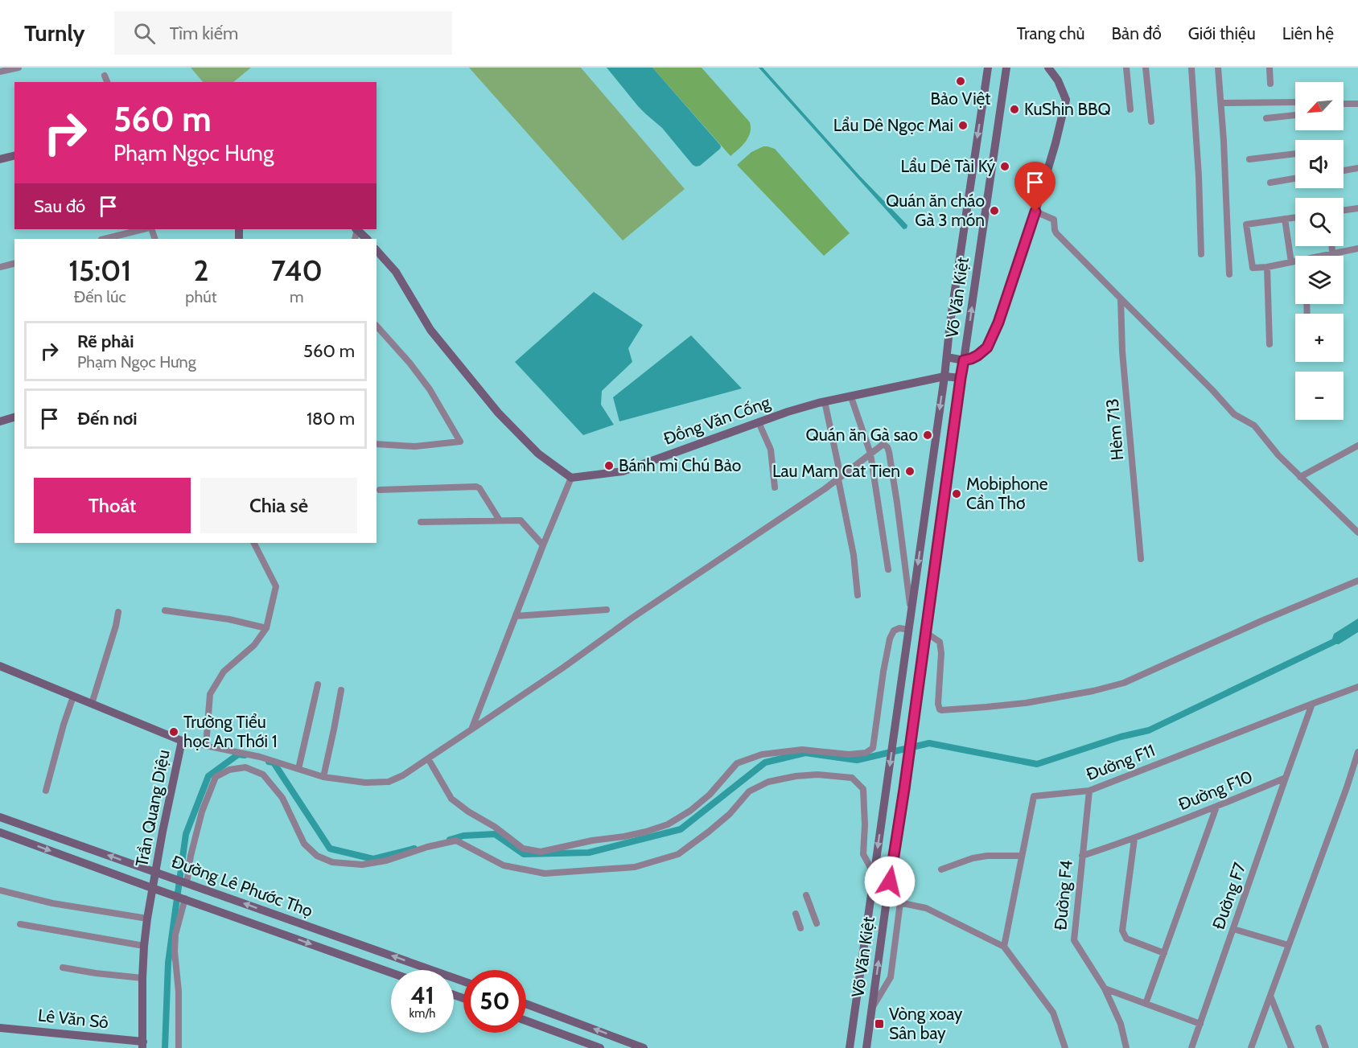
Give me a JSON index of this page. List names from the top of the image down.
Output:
{
  "streets": {
    "street": [
      "Võ Văn Kiệt",
      "Đồng Văn Cống",
      "Hẻm 713",
      "Đường F11",
      "Đường F10",
      "Trần Quang Diệu",
      "Đường Lê Phước Thọ",
      "Đường F4",
      "Đường F7",
      "Lê Văn Sô"
    ]
  },
  "crossings": [
    ["Võ Văn Kiệt", "Đồng Văn Cống"],
    ["Đường F11", "Đường F4"],
    ["Đường F10", "Đường F4"],
    ["Đường F10", "Đường F7"],
    ["Trần Quang Diệu", "Đường Lê Phước Thọ"],
    ["Trần Quang Diệu", "Lê Văn Sô"]
  ],
  "places": {
    "other": [
      "Bảo Việt",
      "KuShin BBQ",
      "Lẩu Dê Ngọc Mai",
      "Lẩu Dê Tài Ký",
      "Quán ăn cháo Gà 3 món",
      "Quán ăn Gà sao",
      "Bánh mì Chú Bảo",
      "Lau Mam Cat Tien",
      "Mobiphone Cần Thơ",
      "Trường Tiểu học An Thới 1"
    ],
    "transit": ["Vòng xoay Sân bay"]
  },
  "north": "bottom left",
  "page": {
    "header": "Turnly",
    "search": "Tìm kiếm",
    "nav": [
      "Trang chủ",
      "Bản đồ",
      "Giới thiệu",
      "Liên hệ"
    ],
    "map_buttons": ["+", "−"],
    "turn": ["560 m", "Phạm Ngọc Hưng"],
    "then": "Sau đó",
    "eta": [
      "15:01",
      "Đến lúc",
      "2",
      "phút",
      "740",
      "m"
    ],
    "list": [
      {
        "name": "Rẽ phải",
        "note": "Phạm Ngọc Hưng",
        "value": "560 m"
      },
      {
        "name": "Đến nơi",
        "value": "180 m"
      }
    ],
    "buttons": ["Thoát", "Chia sẻ"],
    "speed": "41 km/h",
    "limit": "50"
  }
}
